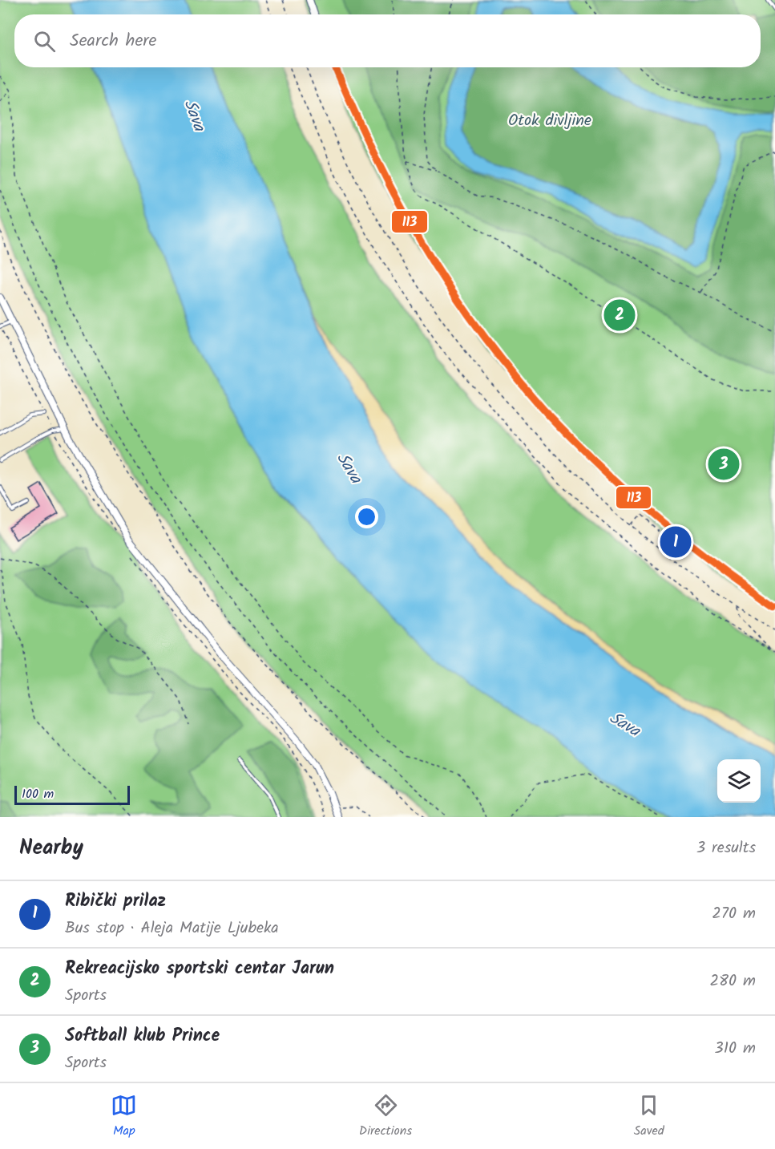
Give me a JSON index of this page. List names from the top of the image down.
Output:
{
  "water": ["Sava"],
  "parks": ["Otok divljine"],
  "lines": ["transit line 113"],
  "scale_bar": "100 m",
  "page": {
    "search": "Search here",
    "pins": ["2", "3", "1"],
    "scale": "100 m",
    "heading": ["Nearby", "3 results"],
    "list": [
      {
        "mark": "1",
        "name": "Ribički prilaz",
        "note": "Bus stop · Aleja Matije Ljubeka",
        "value": "270 m"
      },
      {
        "mark": "2",
        "name": "Rekreacijsko sportski centar Jarun",
        "note": "Sports",
        "value": "280 m"
      },
      {
        "mark": "3",
        "name": "Softball klub Prince",
        "note": "Sports",
        "value": "310 m"
      }
    ],
    "nav": ["Map", "Directions", "Saved"]
  }
}
